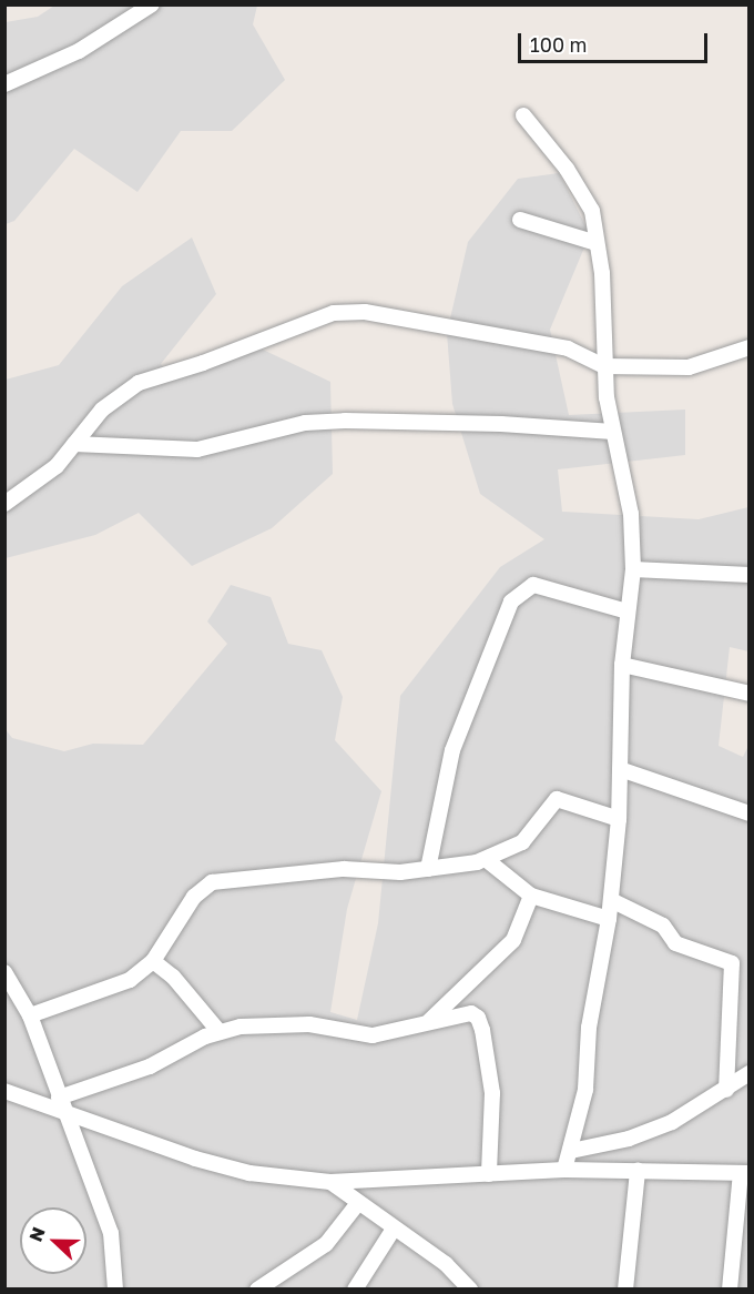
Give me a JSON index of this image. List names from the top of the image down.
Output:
{
  "scale_bar": "100 m",
  "north": "left"
}
